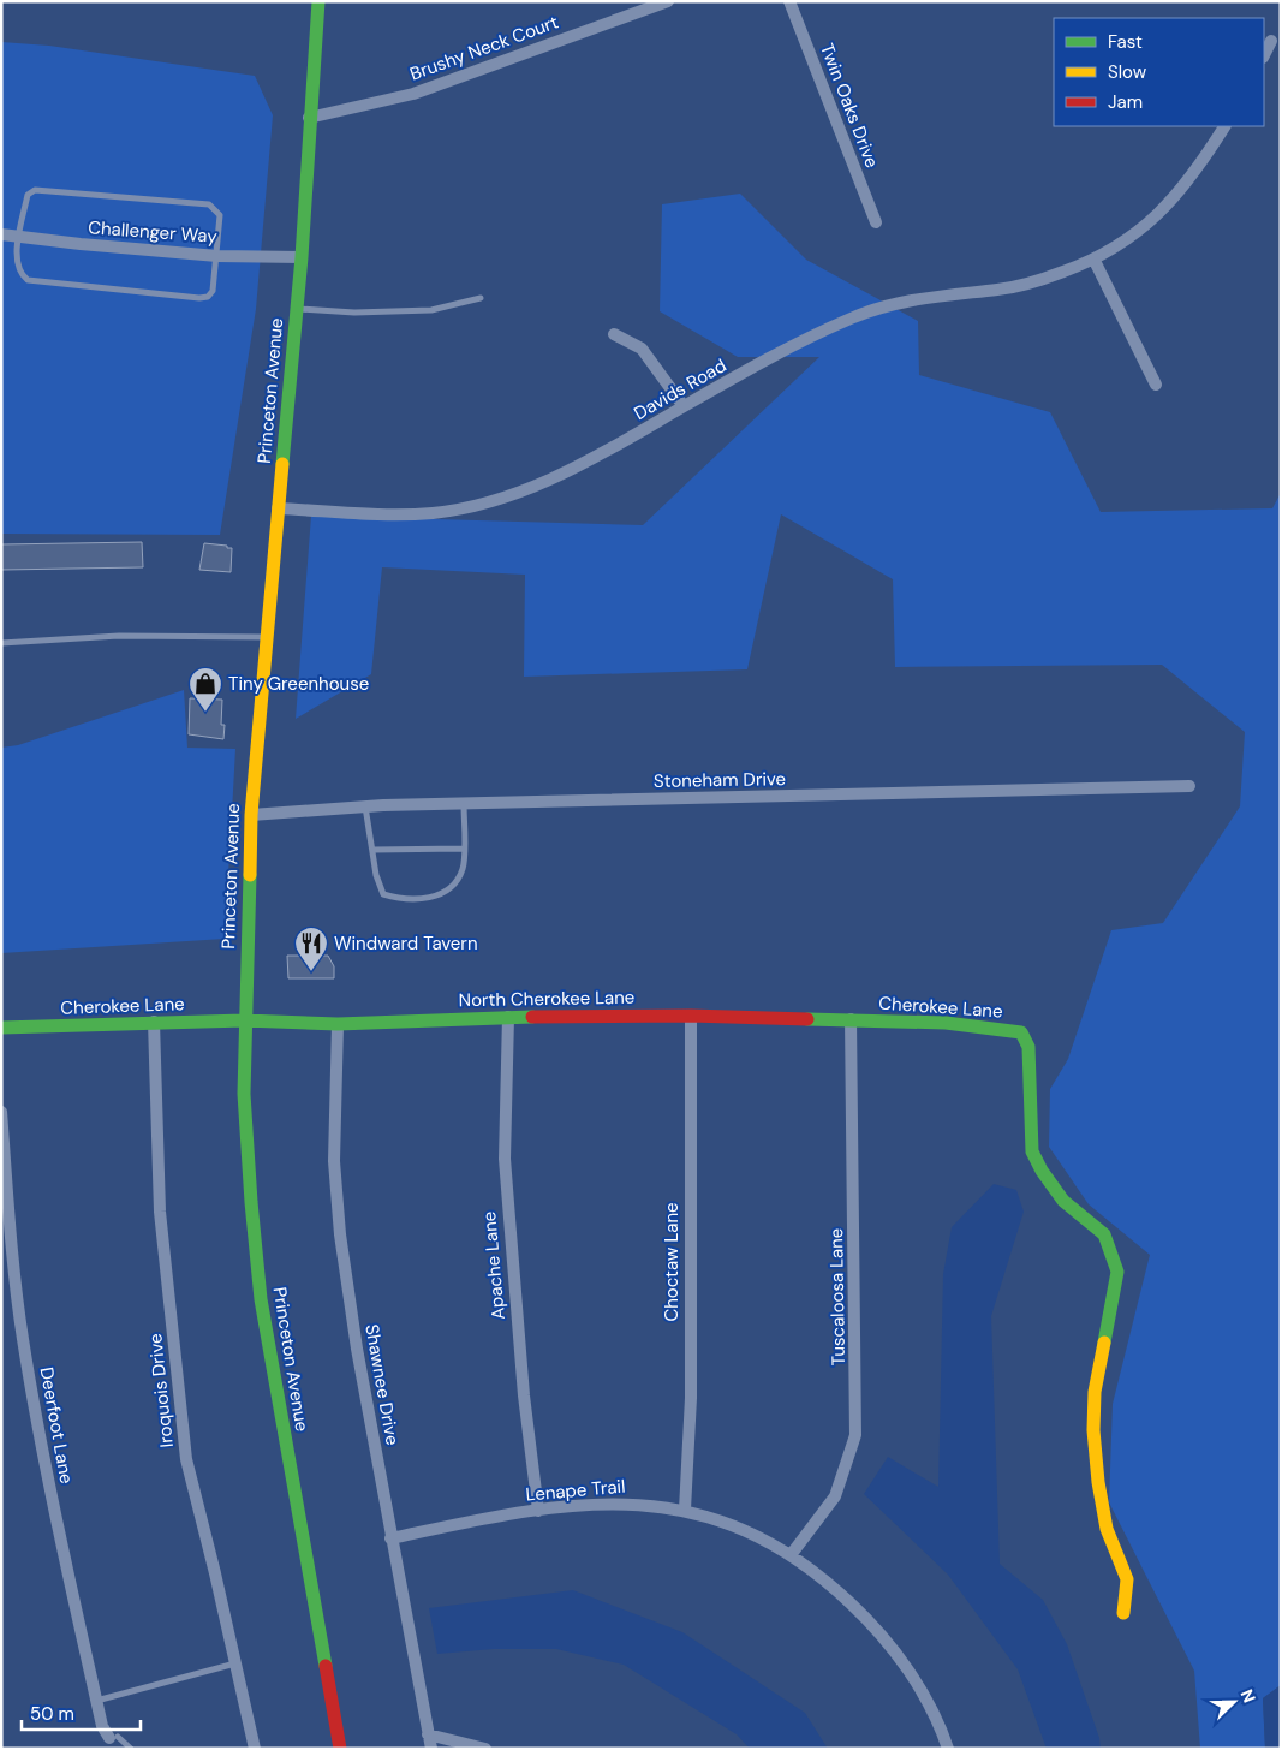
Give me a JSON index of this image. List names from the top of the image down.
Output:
{
  "streets": {
    "main road": ["Princeton Avenue", "North Cherokee Lane", "Cherokee Lane"],
    "street": [
      "Brushy Neck Court",
      "Twin Oaks Drive",
      "Challenger Way",
      "Davids Road",
      "Stoneham Drive",
      "Choctaw Lane",
      "Apache Lane",
      "Tuscaloosa Lane",
      "Shawnee Drive",
      "Iroquois Drive",
      "Deerfoot Lane",
      "Lenape Trail"
    ]
  },
  "crossings": [
    ["Brushy Neck Court", "Princeton Avenue"],
    ["Challenger Way", "Princeton Avenue"],
    ["Davids Road", "Princeton Avenue"],
    ["Princeton Avenue", "Stoneham Drive"],
    ["Princeton Avenue", "North Cherokee Lane"],
    ["Princeton Avenue", "Cherokee Lane"],
    ["North Cherokee Lane", "Cherokee Lane"],
    ["North Cherokee Lane", "Choctaw Lane"],
    ["North Cherokee Lane", "Apache Lane"],
    ["North Cherokee Lane", "Tuscaloosa Lane"],
    ["North Cherokee Lane", "Shawnee Drive"],
    ["Cherokee Lane", "Tuscaloosa Lane"],
    ["Cherokee Lane", "Iroquois Drive"],
    ["Choctaw Lane", "Lenape Trail"],
    ["Apache Lane", "Lenape Trail"],
    ["Tuscaloosa Lane", "Lenape Trail"],
    ["Shawnee Drive", "Lenape Trail"]
  ],
  "places": {
    "shop": ["Tiny Greenhouse"],
    "restaurant": ["Windward Tavern"]
  },
  "legend": ["Fast", "Slow", "Jam"],
  "scale_bar": "50 m",
  "north": "top right"
}
